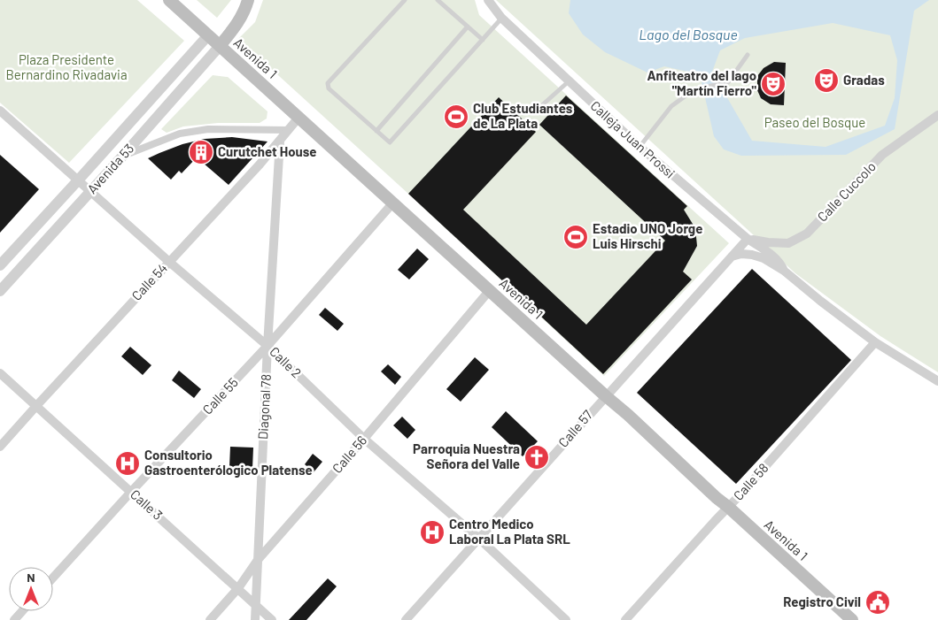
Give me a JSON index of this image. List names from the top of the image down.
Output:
{
  "streets": {
    "main road": ["Avenida 1"],
    "street": [
      "Calleja Juan Prossi",
      "Avenida 53",
      "Calle Cuccolo",
      "Calle 54",
      "Calle 2",
      "Calle 55",
      "Diagonal 78",
      "Calle 57",
      "Calle 56",
      "Calle 58",
      "Calle 3"
    ]
  },
  "crossings": [
    ["Avenida 1", "Avenida 53"],
    ["Avenida 1", "Calle 54"],
    ["Avenida 1", "Calle 55"],
    ["Avenida 1", "Calle 57"],
    ["Avenida 1", "Calle 56"],
    ["Avenida 1", "Calle 58"],
    ["Calleja Juan Prossi", "Calle Cuccolo"],
    ["Calleja Juan Prossi", "Calle 57"],
    ["Calleja Juan Prossi", "Calle 58"],
    ["Avenida 53", "Calle 2"],
    ["Calle Cuccolo", "Calle 57"],
    ["Calle 54", "Calle 2"],
    ["Calle 54", "Diagonal 78"],
    ["Calle 54", "Calle 3"],
    ["Calle 2", "Calle 55"],
    ["Calle 2", "Diagonal 78"],
    ["Calle 2", "Calle 57"],
    ["Calle 2", "Calle 56"],
    ["Calle 55", "Diagonal 78"],
    ["Calle 55", "Calle 3"],
    ["Diagonal 78", "Calle 56"],
    ["Diagonal 78", "Calle 3"],
    ["Calle 56", "Calle 3"]
  ],
  "water": ["Lago del Bosque"],
  "parks": ["Plaza Presidente Bernardino Rivadavia", "Paseo del Bosque"],
  "places": {
    "theatre": ["Gradas", "Anfiteatro del lago \"Martín Fierro\""],
    "sports": ["Club Estudiantes de La Plata", "Estadio UNO Jorge Luis Hirschi"],
    "building": ["Curutchet House"],
    "church": ["Parroquia Nuestra Señora del Valle"],
    "hospital": ["Consultorio Gastroenterólogico Platense", "Centro Medico Laboral La Plata SRL"],
    "public building": ["Registro Civil"]
  },
  "north": "top"
}
